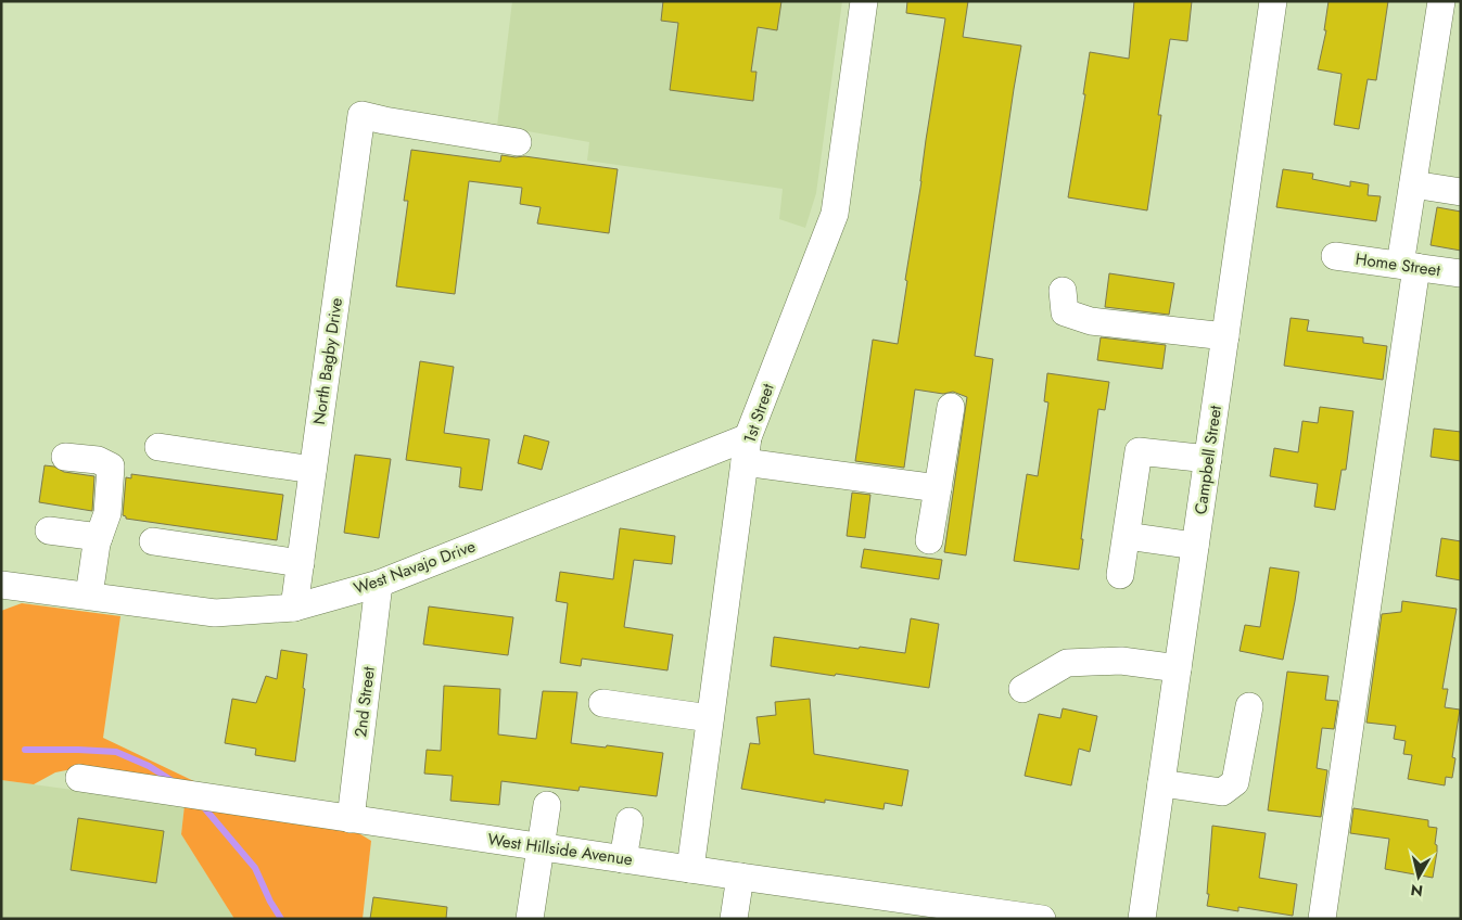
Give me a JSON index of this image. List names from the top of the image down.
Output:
{
  "streets": {
    "street": [
      "Home Street",
      "North Bagby Drive",
      "1st Street",
      "Campbell Street",
      "West Navajo Drive",
      "2nd Street",
      "West Hillside Avenue"
    ]
  },
  "crossings": [
    ["North Bagby Drive", "West Navajo Drive"],
    ["1st Street", "West Navajo Drive"],
    ["1st Street", "West Hillside Avenue"],
    ["West Navajo Drive", "2nd Street"],
    ["2nd Street", "West Hillside Avenue"]
  ],
  "north": "bottom"
}
